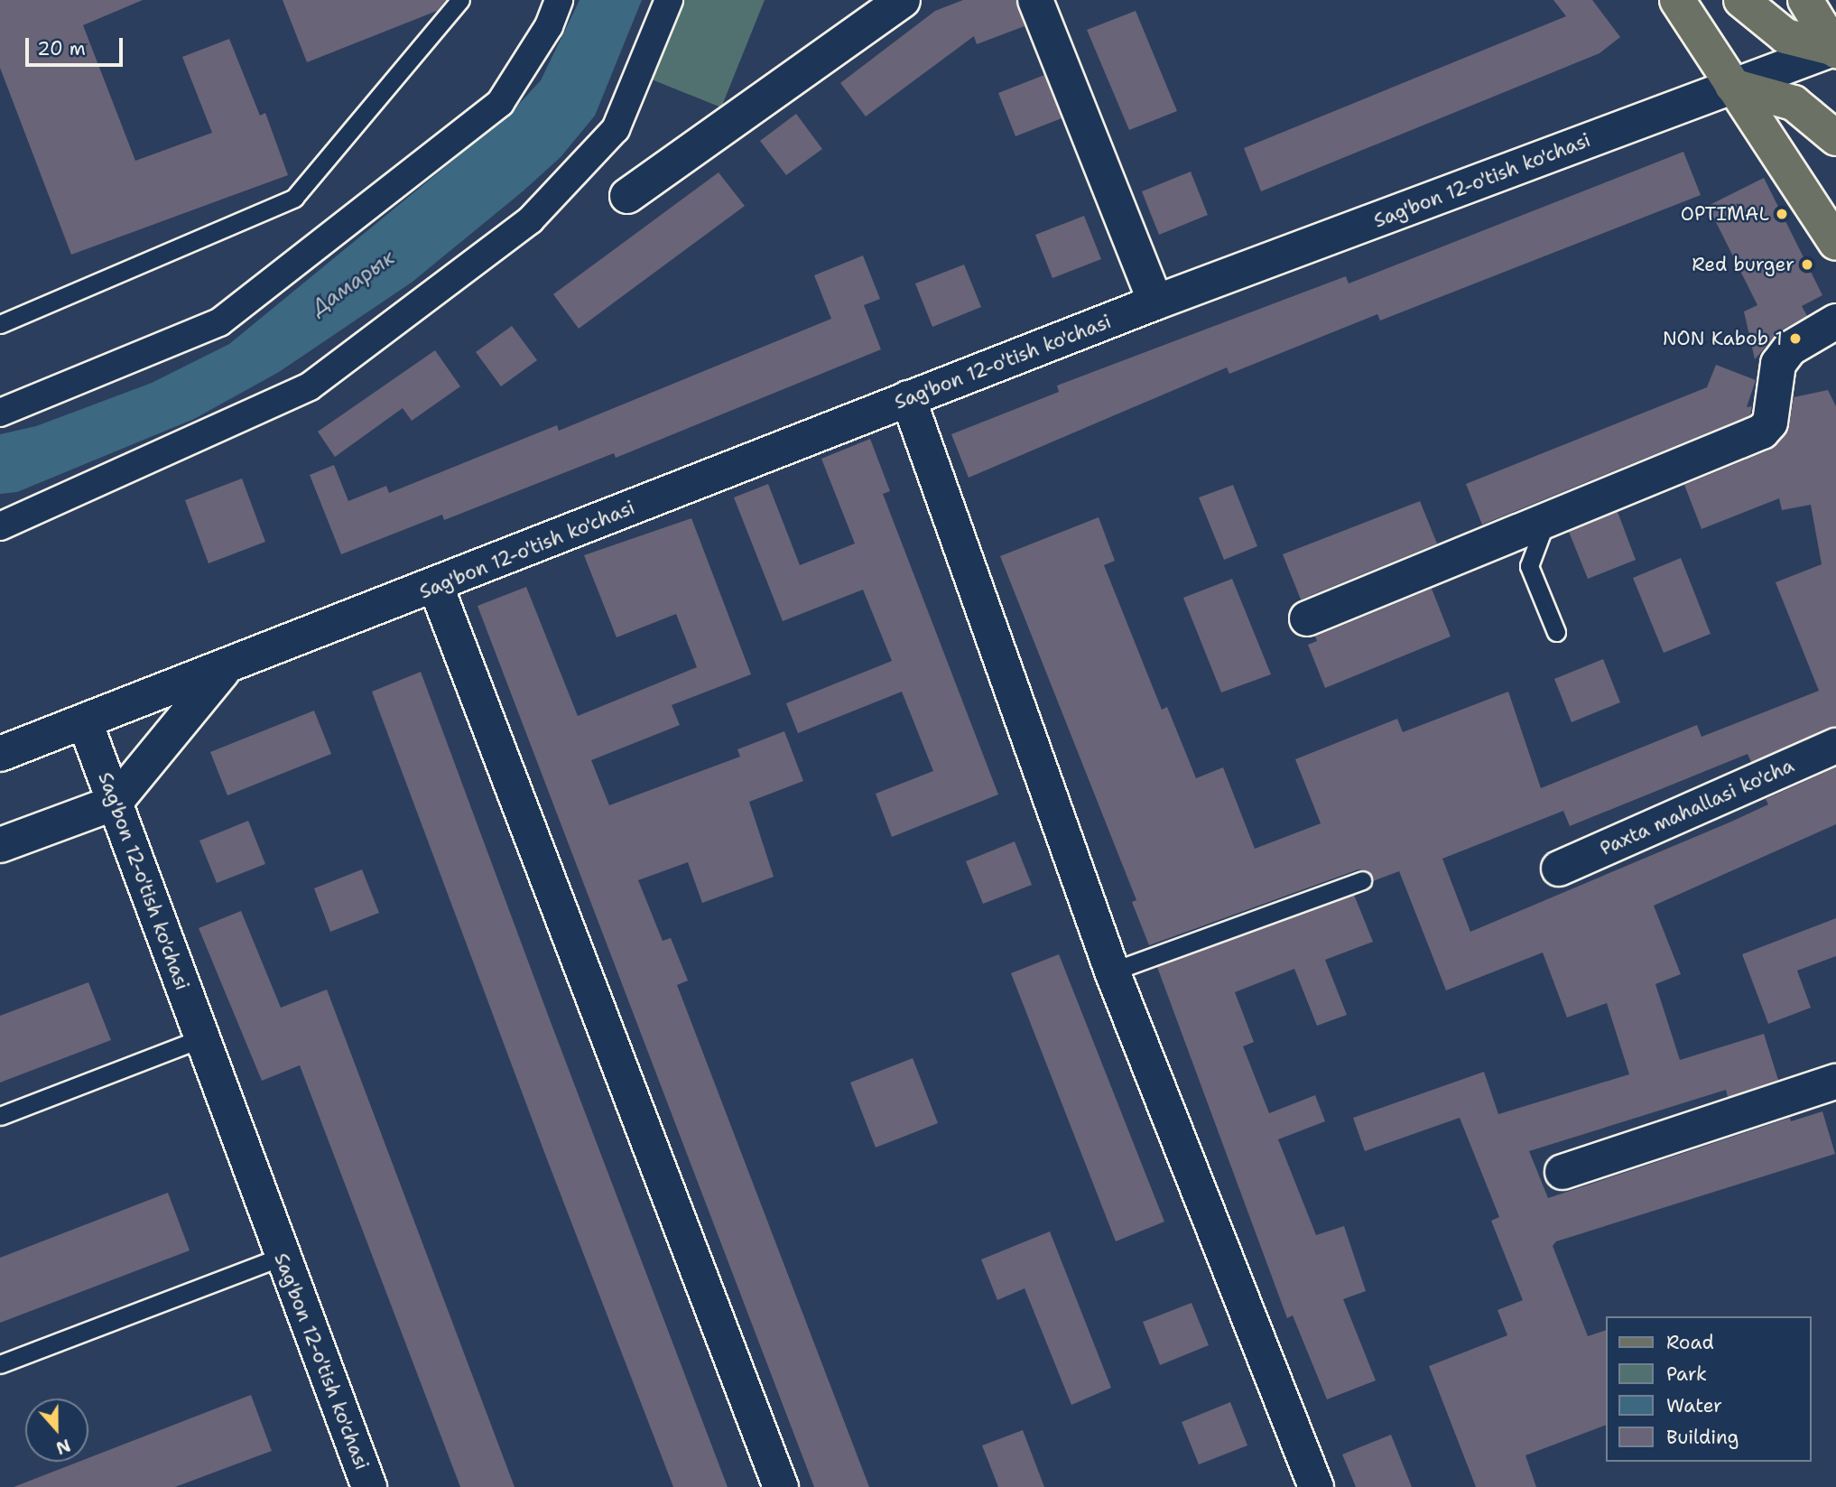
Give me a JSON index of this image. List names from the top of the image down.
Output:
{
  "streets": {
    "street": ["Sag'bon 12-o'tish ko'chasi", "Paxta mahallasi ko'cha"]
  },
  "water": ["Дамарык"],
  "places": ["OPTIMAL", "Red burger", "NON Kabob 1"],
  "legend": [
    "Road",
    "Park",
    "Water",
    "Building"
  ],
  "scale_bar": "20 m",
  "north": "bottom"
}
